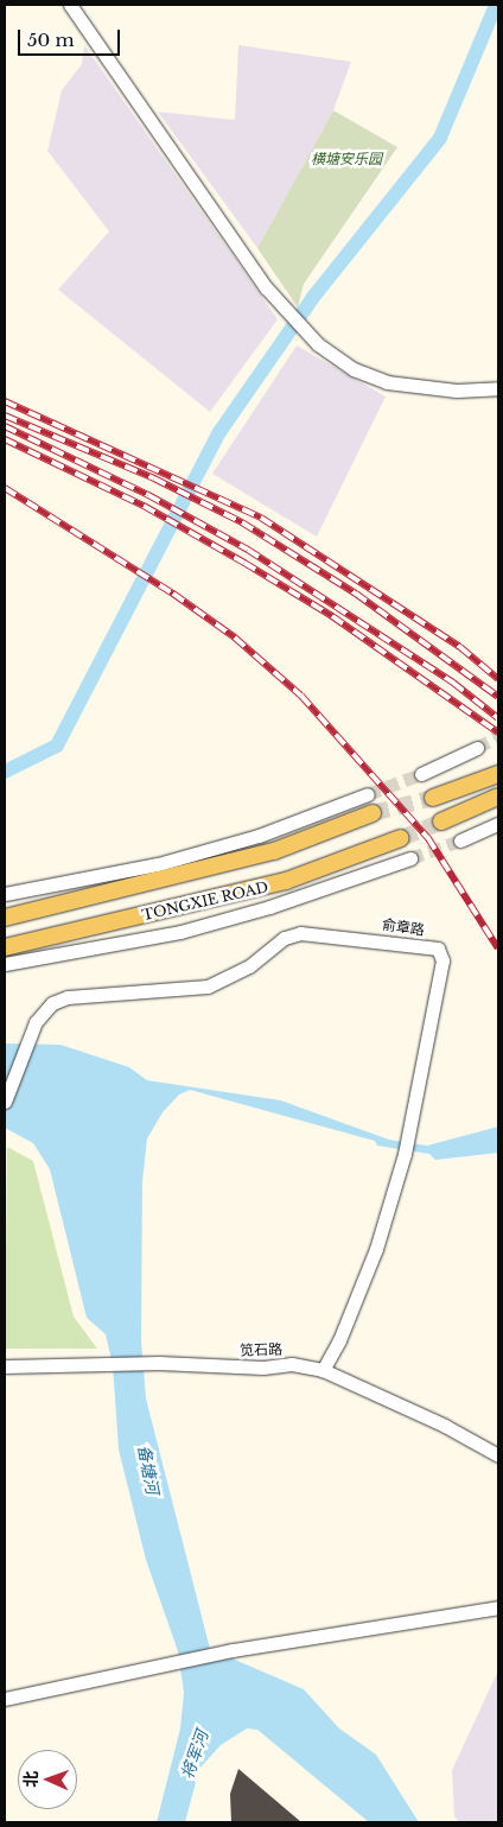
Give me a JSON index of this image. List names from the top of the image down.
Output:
{
  "streets": {
    "main road": ["TONGXIE ROAD"],
    "street": ["俞章路", "笕石路"]
  },
  "crossings": [
    ["俞章路", "笕石路"]
  ],
  "water": ["备塘河", "将军河"],
  "parks": ["横塘安乐园"],
  "scale_bar": "50 m",
  "north": "left"
}
